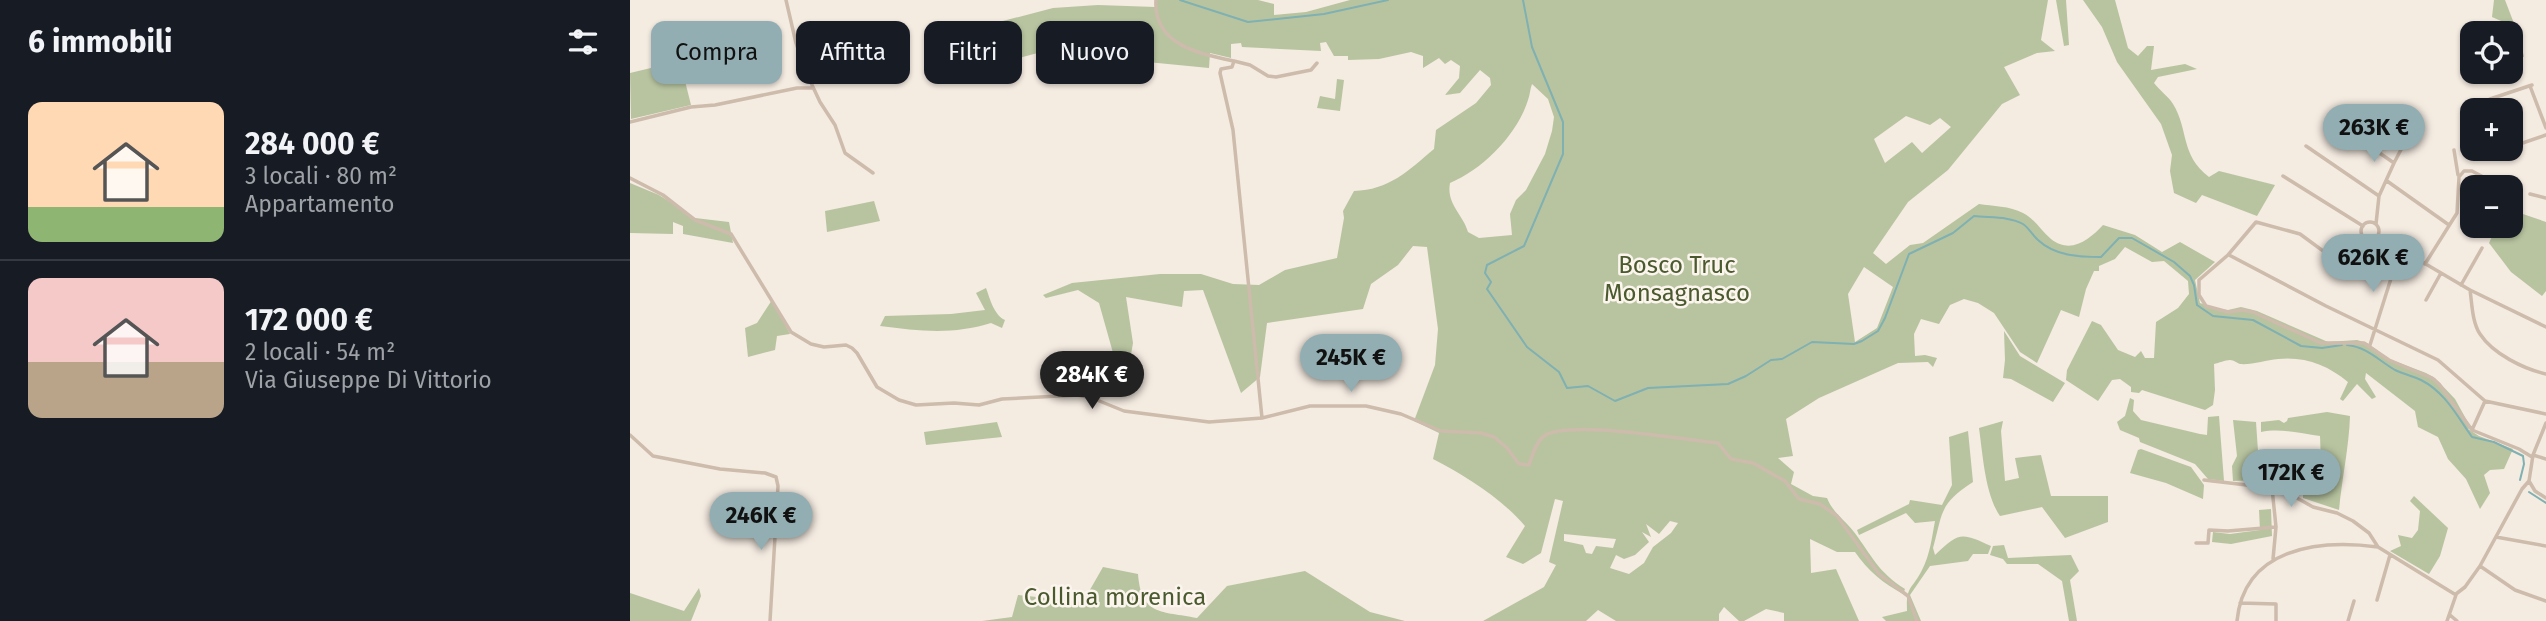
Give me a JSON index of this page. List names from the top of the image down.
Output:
{
  "parks": ["Bosco Truc Monsagnasco", "Collina morenica"],
  "page": {
    "heading": "6 immobili",
    "map_buttons": ["+", "−"],
    "chip": [
      "Compra",
      "Affitta",
      "Filtri",
      "Nuovo"
    ],
    "list": [
      {
        "name": "284 000 €",
        "note": "3 locali · 80 m² · Appartamento"
      },
      {
        "name": "172 000 €",
        "note": "2 locali · 54 m² · Via Giuseppe Di Vittorio"
      }
    ],
    "price": [
      "263K €",
      "626K €",
      "245K €",
      "284K €",
      "172K €",
      "246K €"
    ]
  }
}
